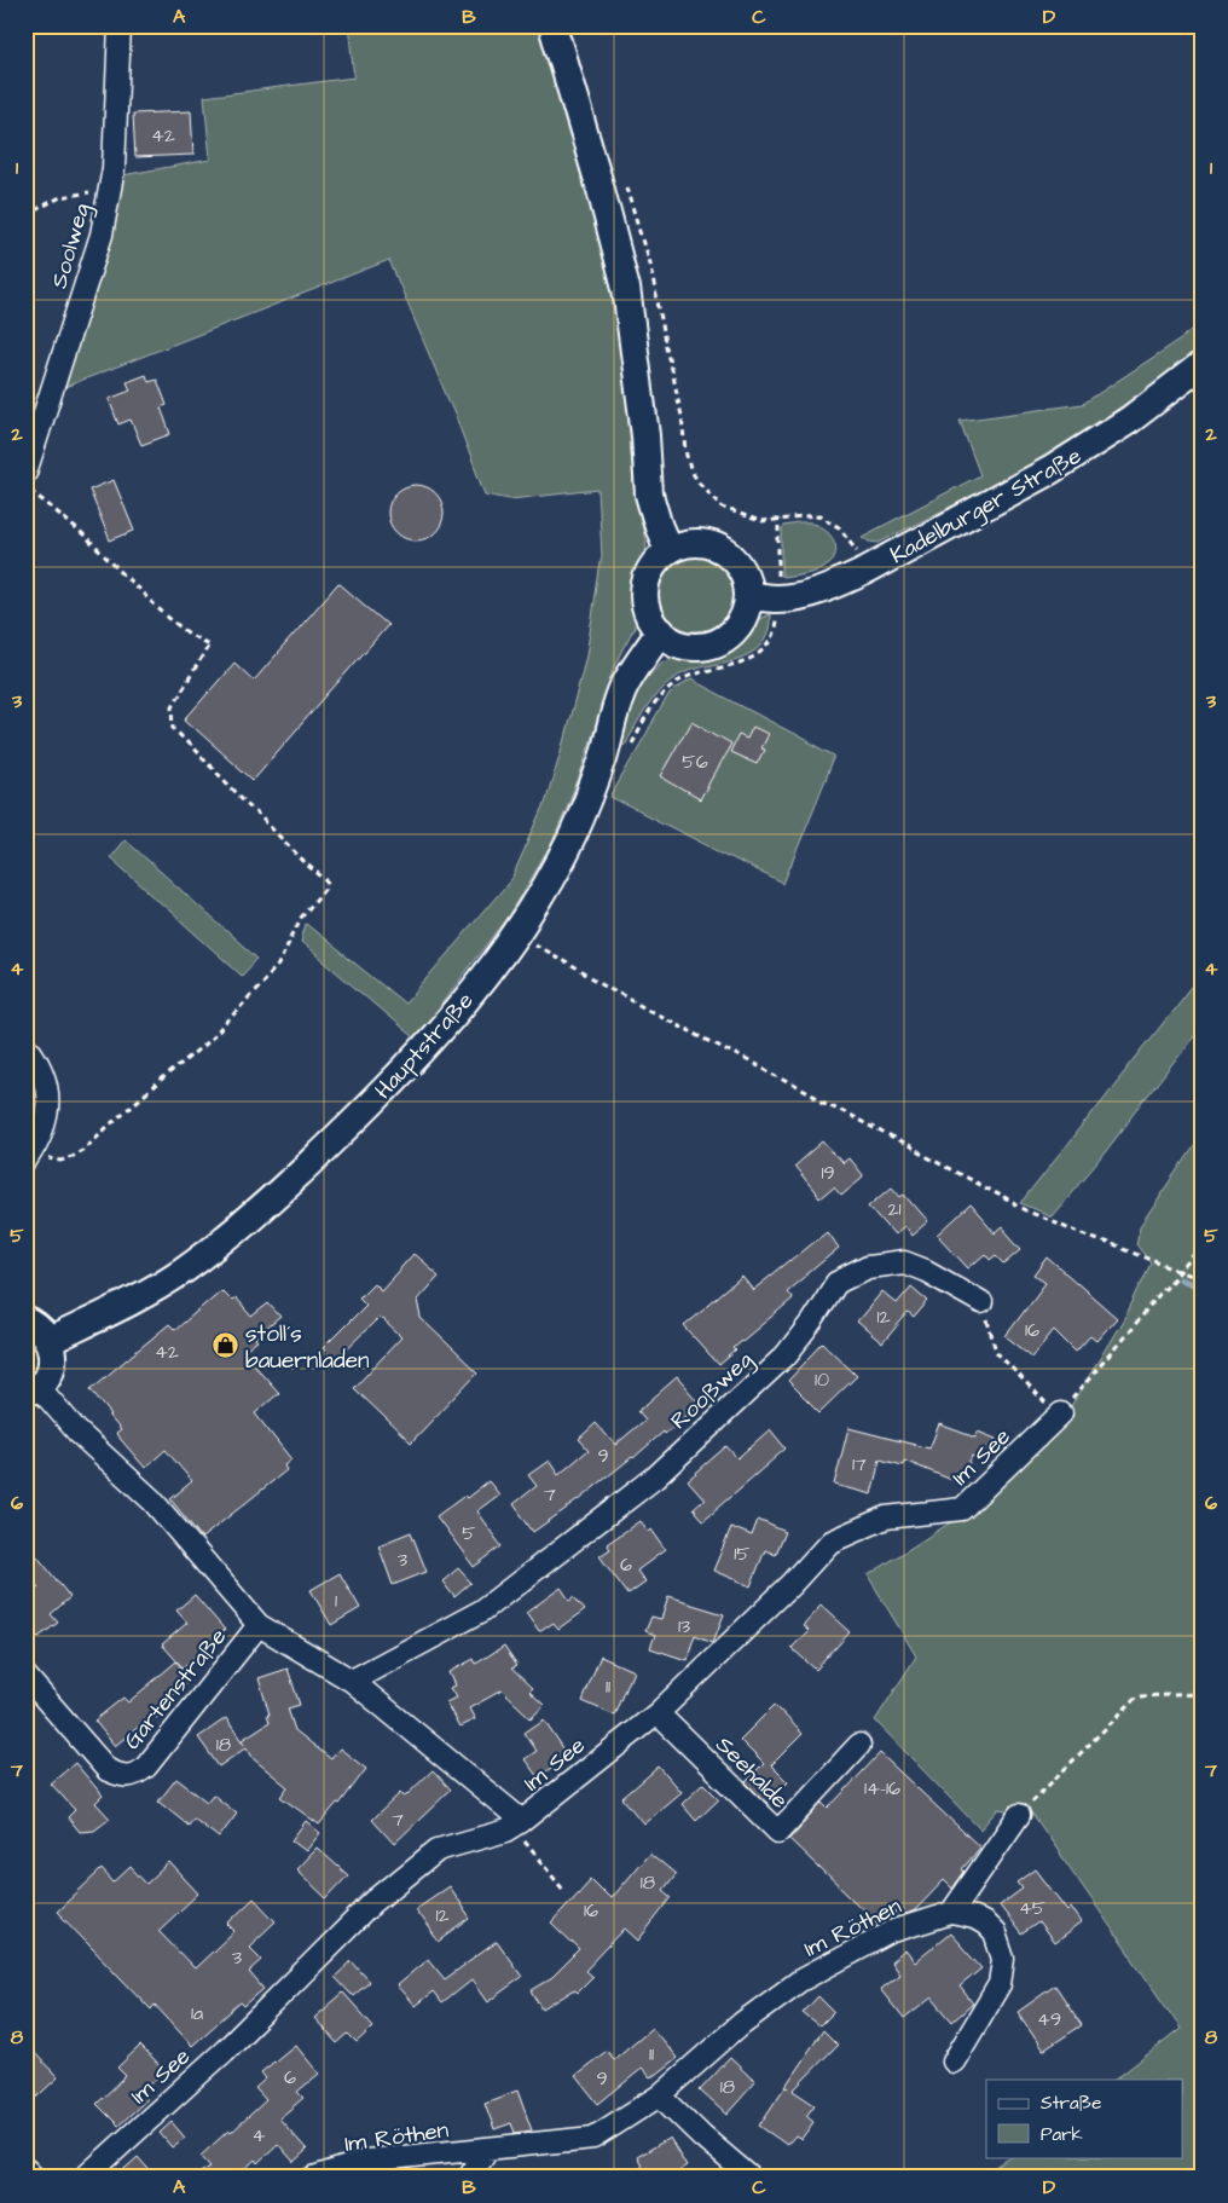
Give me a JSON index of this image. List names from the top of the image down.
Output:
{
  "streets": {
    "main road": ["Kadelburger Straße", "Hauptstraße"],
    "street": [
      "Soolweg",
      "Rooßweg",
      "Im See",
      "Gartenstraße",
      "Seehalde",
      "Im Röthen"
    ]
  },
  "crossings": [
    ["Kadelburger Straße", "Hauptstraße"],
    ["Rooßweg", "Gartenstraße"],
    ["Im See", "Gartenstraße"],
    ["Im See", "Seehalde"]
  ],
  "places": {
    "shop": ["stoll´s bauernladen"]
  },
  "house_numbers": [
    "42",
    "56",
    "19",
    "21",
    "12",
    "16",
    "42",
    "10",
    "9",
    "17",
    "7",
    "5",
    "15",
    "3",
    "6",
    "1",
    "13",
    "11",
    "18",
    "14-16",
    "7",
    "18",
    "45",
    "16",
    "12",
    "3",
    "1a",
    "49",
    "11",
    "6",
    "9",
    "18",
    "4"
  ],
  "legend": ["Straße", "Park"],
  "grid": {
    "columns": [
      "A",
      "B",
      "C",
      "D"
    ],
    "rows": [
      "1",
      "2",
      "3",
      "4",
      "5",
      "6",
      "7",
      "8"
    ]
  }
}
